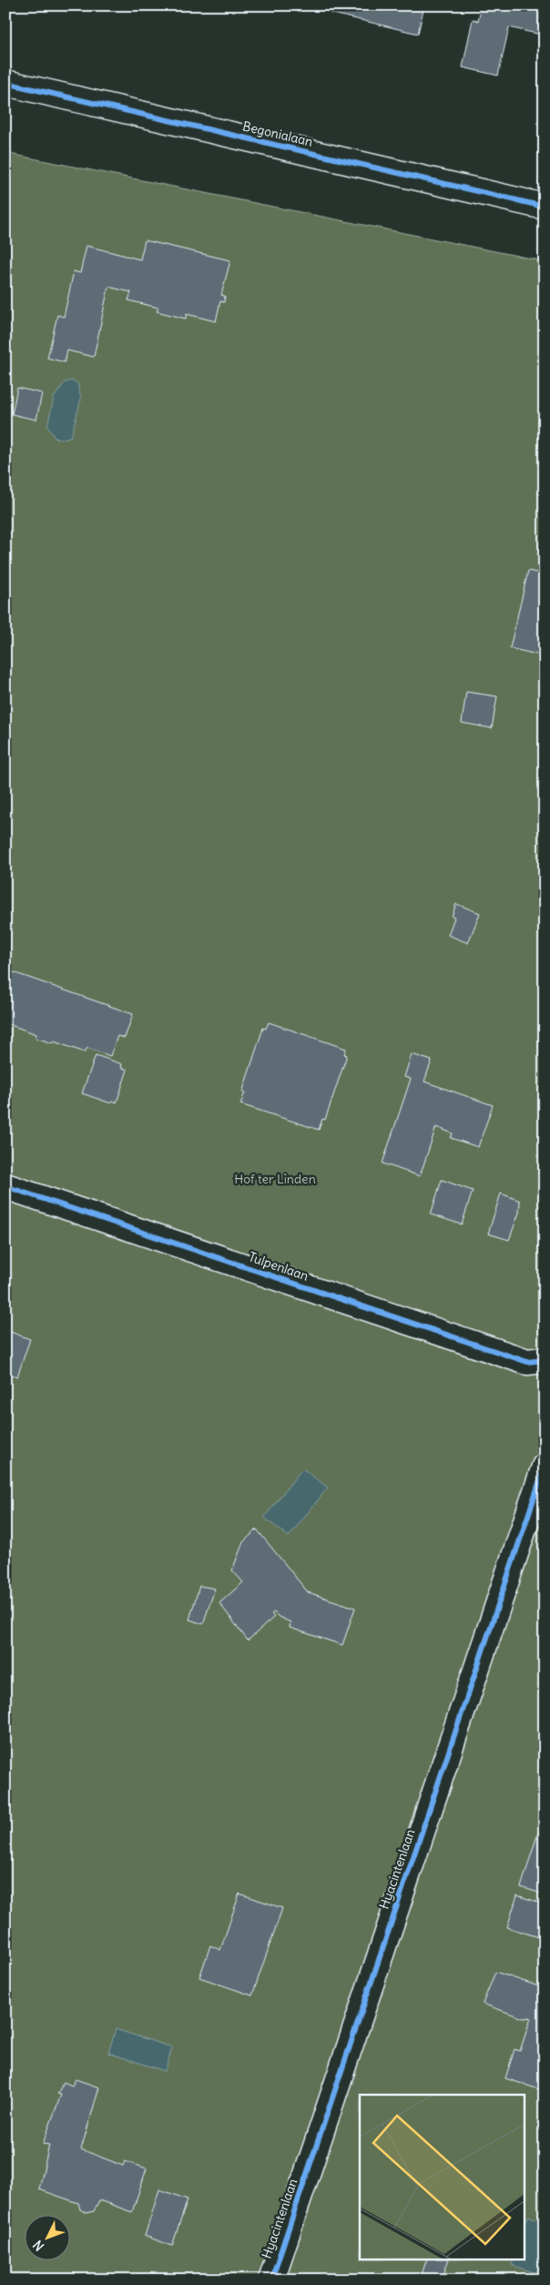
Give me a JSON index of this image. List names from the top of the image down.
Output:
{
  "streets": {
    "street": ["Begonialaan", "Tulpenlaan", "Hyacintenlaan"]
  },
  "parks": ["Hof ter Linden"],
  "north": "bottom left"
}
